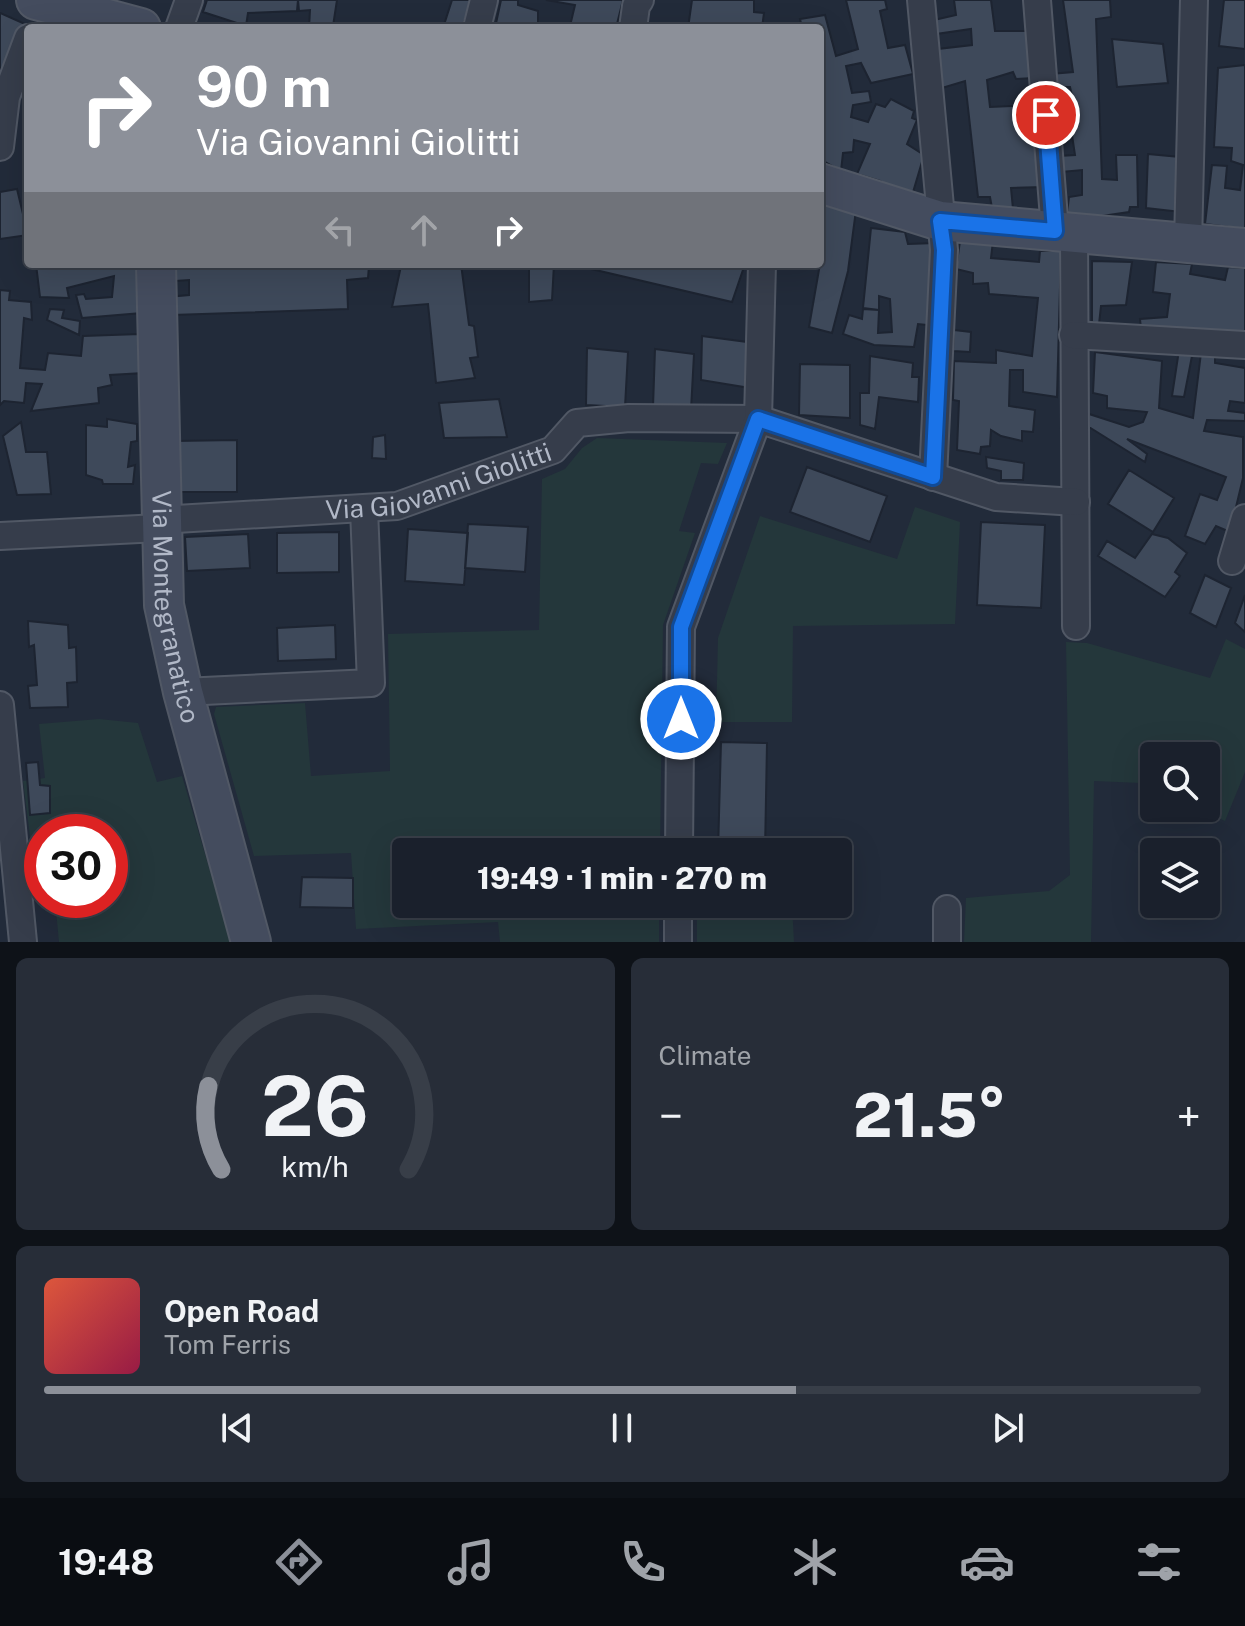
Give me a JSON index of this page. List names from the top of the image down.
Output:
{
  "streets": {
    "street": ["Via Giovanni Giolitti", "Via Montegranatico"]
  },
  "crossings": [
    ["Via Giovanni Giolitti", "Via Montegranatico"]
  ],
  "page": {
    "turn": ["90 m", "Via Giovanni Giolitti"],
    "limit": "30",
    "trip": "19:49 · 1 min · 270 m",
    "tile": "Climate",
    "heat": ["−", "21.5°", "+"],
    "song": ["Open Road", "Tom Ferris"],
    "tabs": "19:48",
    "gauge": ["26", "km/h"]
  }
}
